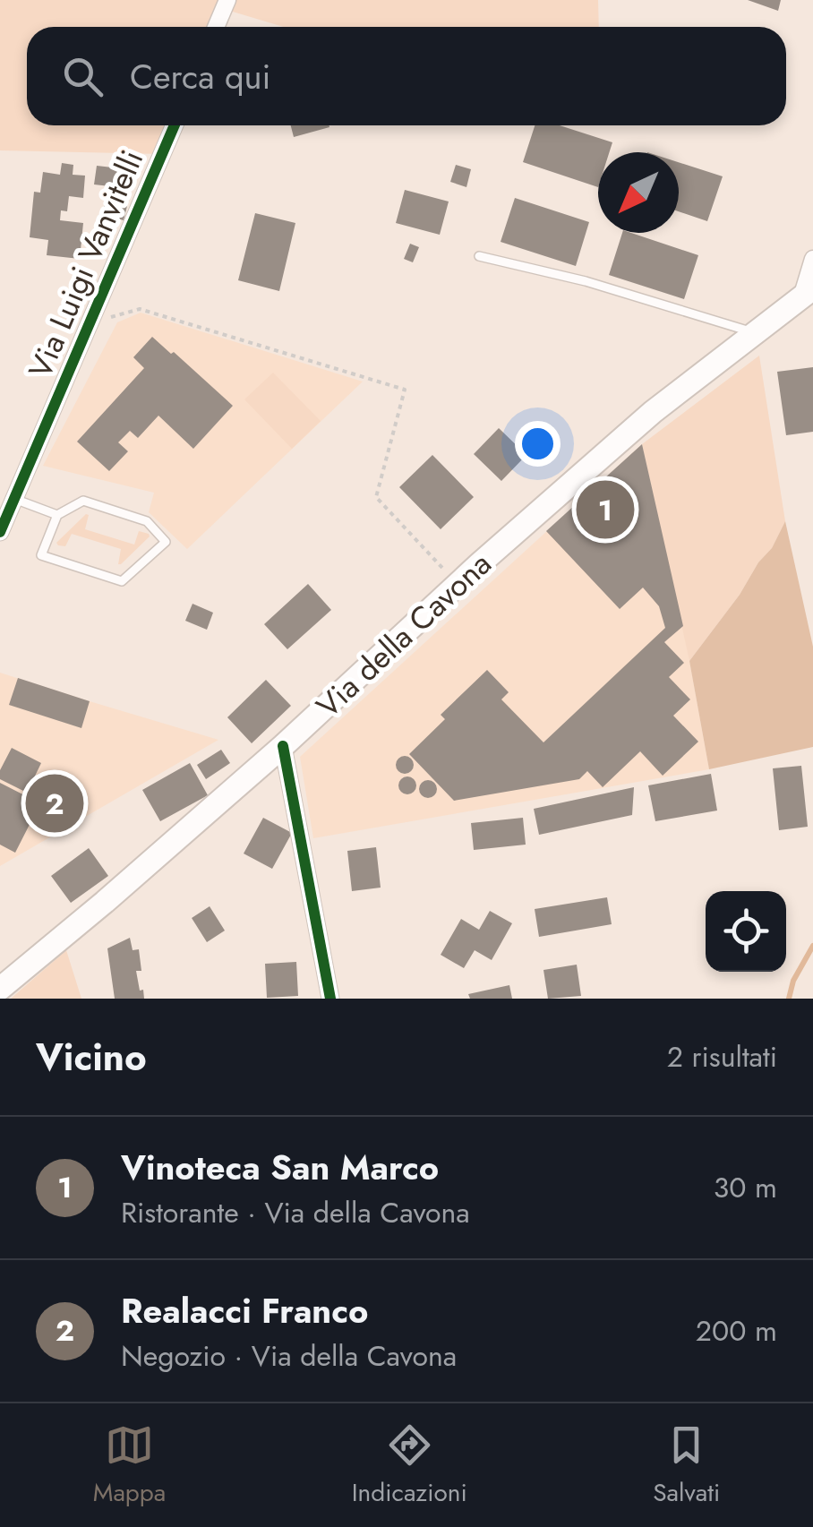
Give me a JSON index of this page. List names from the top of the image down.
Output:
{
  "streets": {
    "main road": ["Via della Cavona"],
    "street": ["Via Luigi Vanvitelli"]
  },
  "north": "bottom left",
  "page": {
    "search": "Cerca qui",
    "pins": ["1", "2"],
    "heading": ["Vicino", "2 risultati"],
    "list": [
      {
        "mark": "1",
        "name": "Vinoteca San Marco",
        "note": "Ristorante · Via della Cavona",
        "value": "30 m"
      },
      {
        "mark": "2",
        "name": "Realacci Franco",
        "note": "Negozio · Via della Cavona",
        "value": "200 m"
      }
    ],
    "nav": ["Mappa", "Indicazioni", "Salvati"]
  }
}
